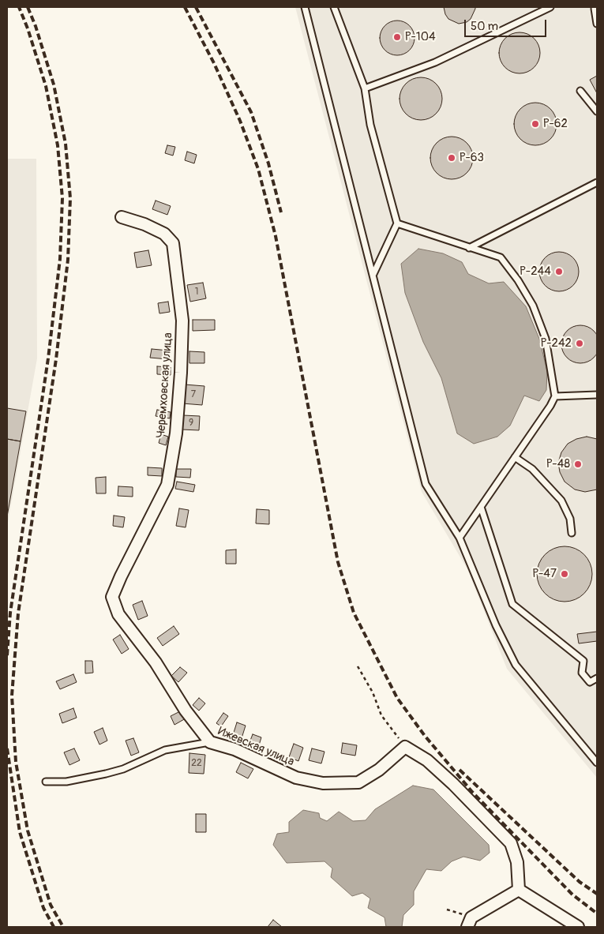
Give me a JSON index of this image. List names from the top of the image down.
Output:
{
  "streets": {
    "street": ["Черемховская улица", "Ижевская улица"]
  },
  "crossings": [
    ["Черемховская улица", "Ижевская улица"]
  ],
  "places": [
    "Р-104",
    "Р-62",
    "Р-63",
    "Р-244",
    "Р-242",
    "Р-48",
    "Р-47"
  ],
  "house_numbers": [
    "1",
    "7",
    "9",
    "22"
  ],
  "scale_bar": "50 m"
}
